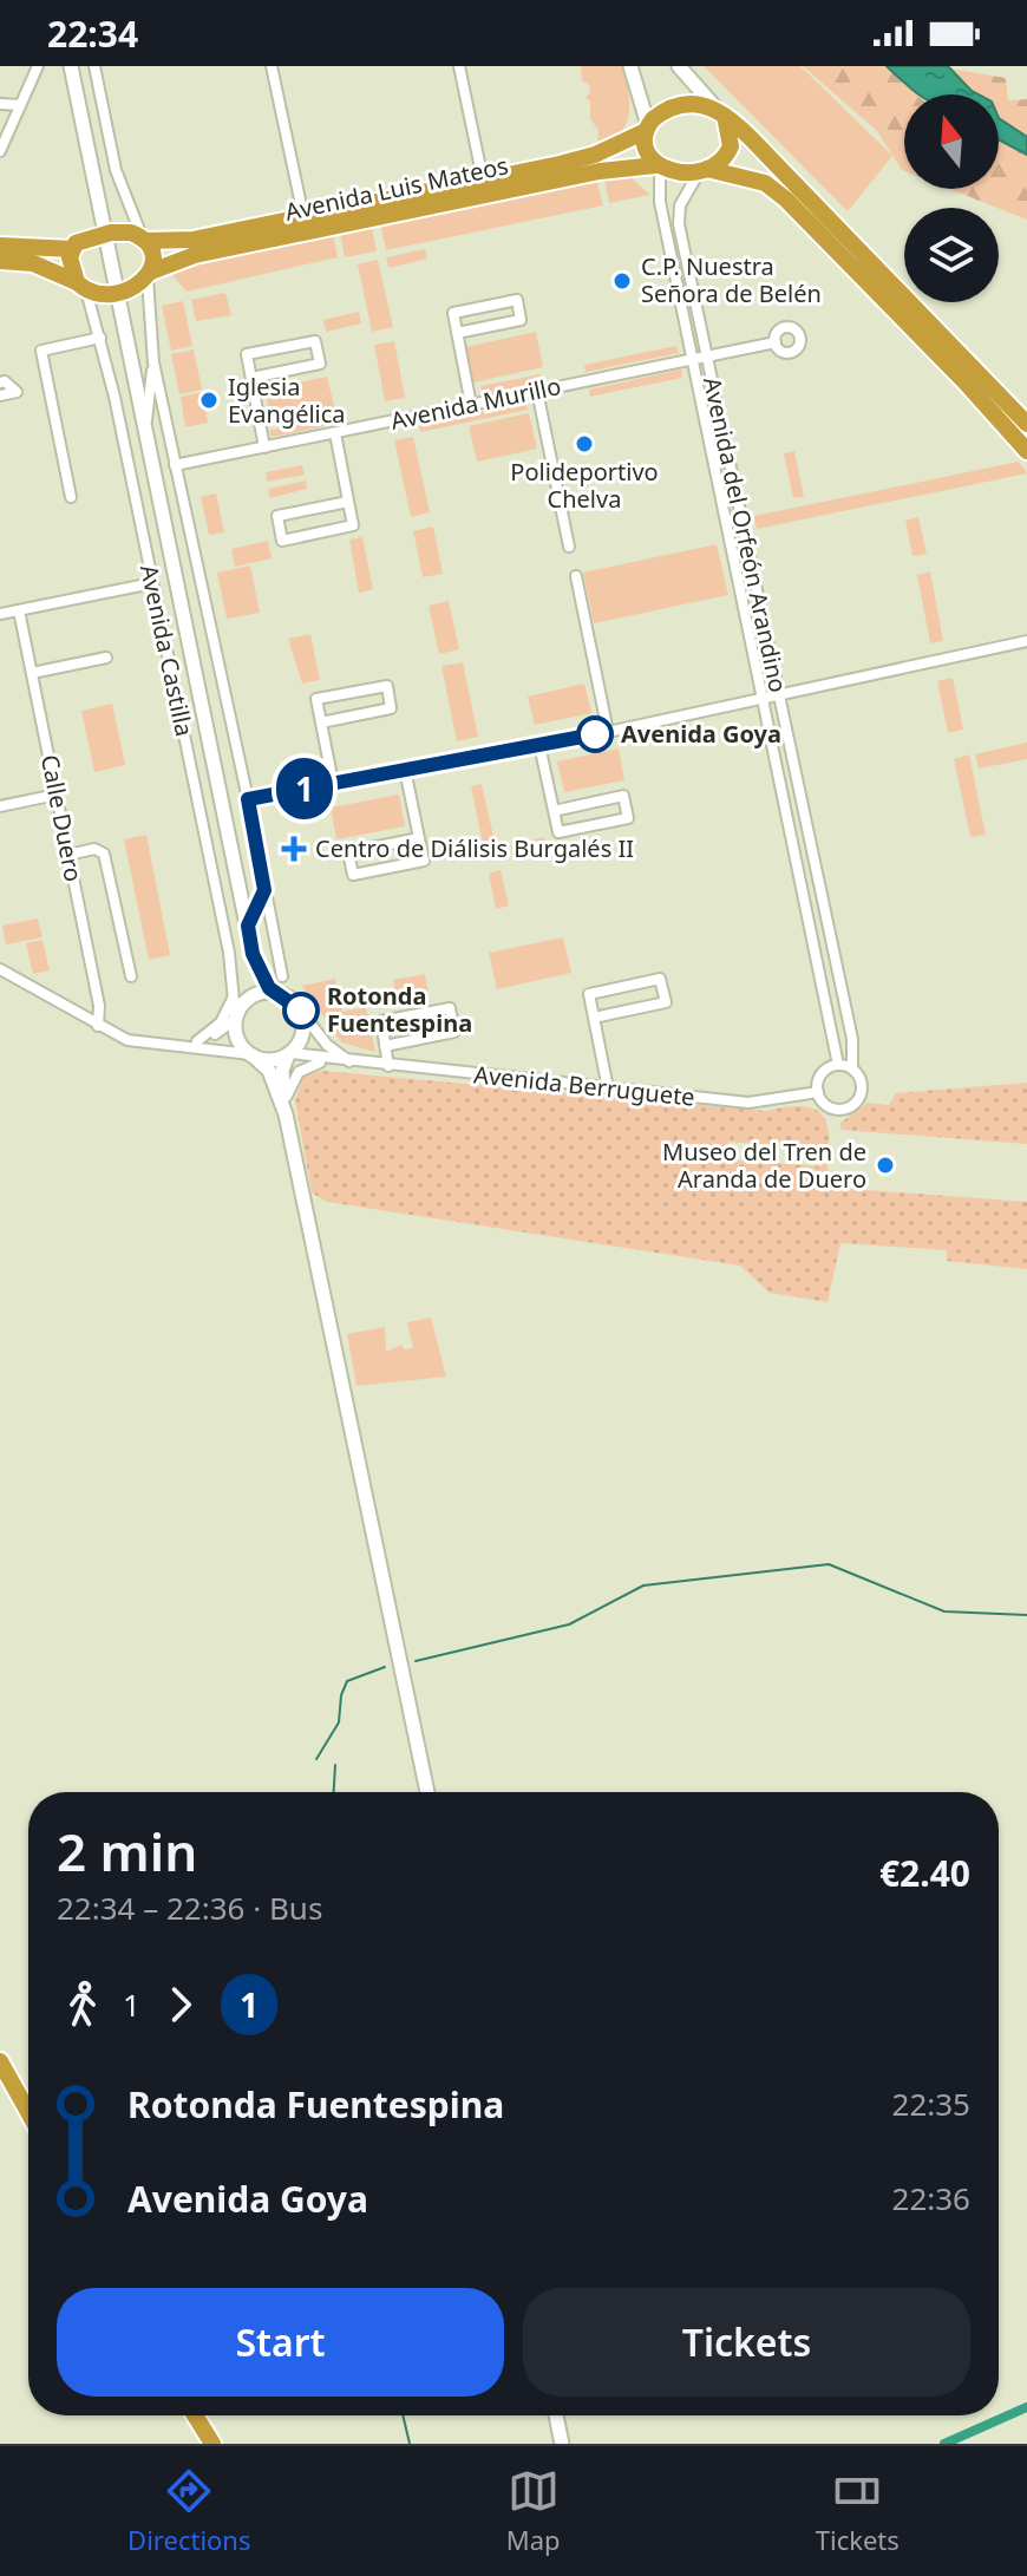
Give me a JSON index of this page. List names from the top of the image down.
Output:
{
  "streets": {
    "highway": ["Avenida Luis Mateos"],
    "street": [
      "Avenida Murillo",
      "Avenida del Orfeón Arandino",
      "Avenida Castilla",
      "Calle Duero",
      "Avenida Berruguete"
    ]
  },
  "crossings": [
    ["Avenida Luis Mateos", "Avenida del Orfeón Arandino"],
    ["Avenida Luis Mateos", "Avenida Castilla"],
    ["Avenida Murillo", "Avenida del Orfeón Arandino"],
    ["Avenida Murillo", "Avenida Castilla"],
    ["Avenida del Orfeón Arandino", "Avenida Berruguete"],
    ["Avenida Castilla", "Avenida Berruguete"]
  ],
  "places": {
    "other": [
      "C.P. Nuestra Señora de Belén",
      "Iglesia Evangélica",
      "Polideportivo Chelva",
      "Avenida Goya",
      "Rotonda Fuentespina",
      "Museo del Tren de Aranda de Duero"
    ],
    "health": ["Centro de Diálisis Burgalés II"]
  },
  "lines": ["bus line 1"],
  "north": "top",
  "page": {
    "status": "22:34",
    "on_map": "1",
    "heading": ["2 min", "22:34 – 22:36 · Bus", "€2.40"],
    "legs": ["1", "1"],
    "list": [
      {
        "name": "Rotonda Fuentespina",
        "value": "22:35"
      },
      {
        "name": "Avenida Goya",
        "value": "22:36"
      }
    ],
    "buttons": ["Start", "Tickets"],
    "tabs": ["Directions", "Map", "Tickets"]
  }
}
